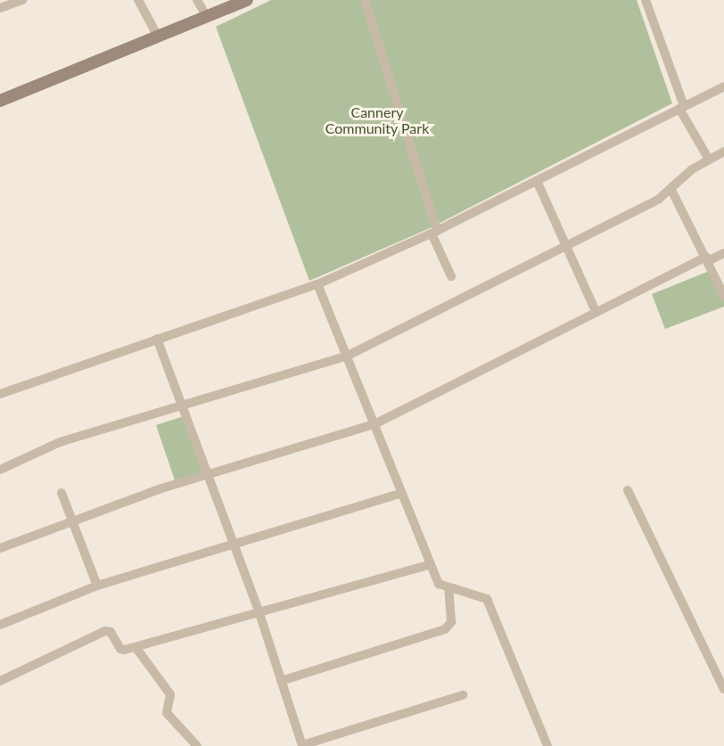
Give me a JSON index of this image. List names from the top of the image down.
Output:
{
  "parks": ["Cannery Community Park"]
}
